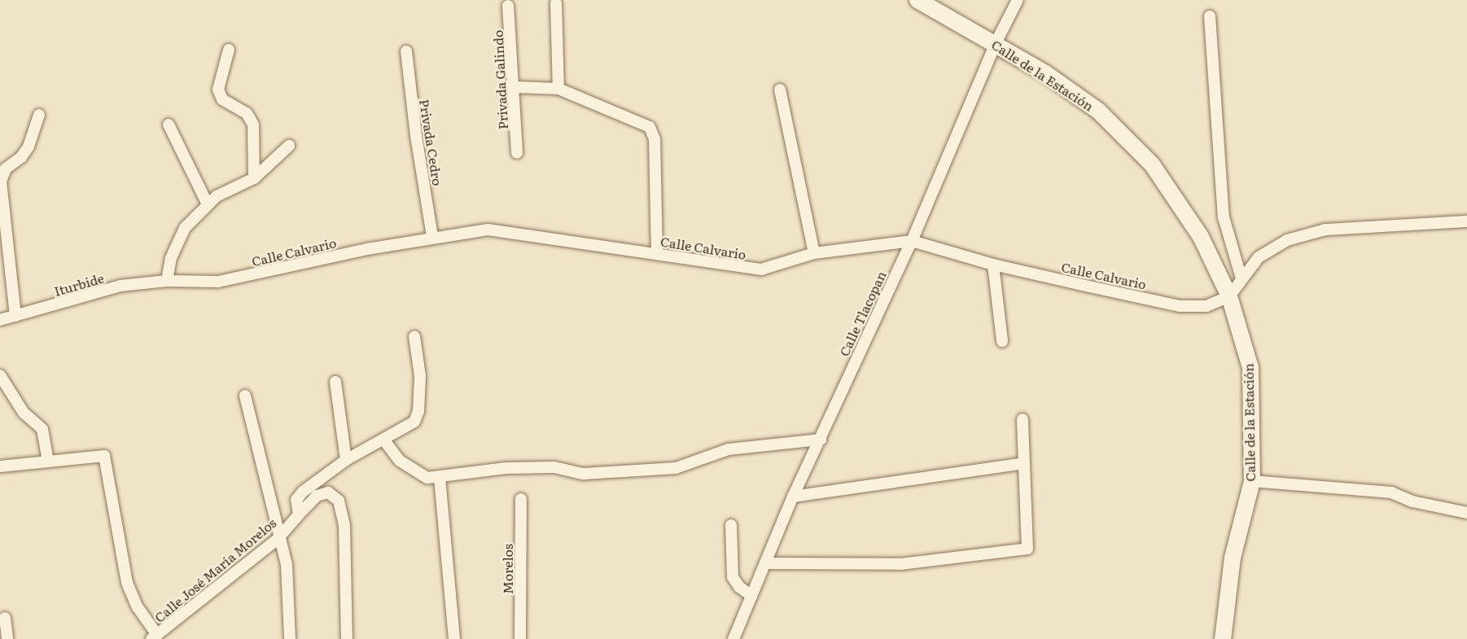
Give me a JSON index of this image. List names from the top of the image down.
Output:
{
  "streets": {
    "street": [
      "Calle de la Estación",
      "Privada Galindo",
      "Privada Cedro",
      "Calle Calvario",
      "Iturbide",
      "Calle Tlacopan",
      "Morelos",
      "Calle José María Morelos"
    ]
  },
  "crossings": [
    ["Calle de la Estación", "Calle Calvario"],
    ["Calle de la Estación", "Calle Tlacopan"],
    ["Privada Cedro", "Calle Calvario"],
    ["Calle Calvario", "Iturbide"],
    ["Calle Calvario", "Calle Tlacopan"]
  ]
}
